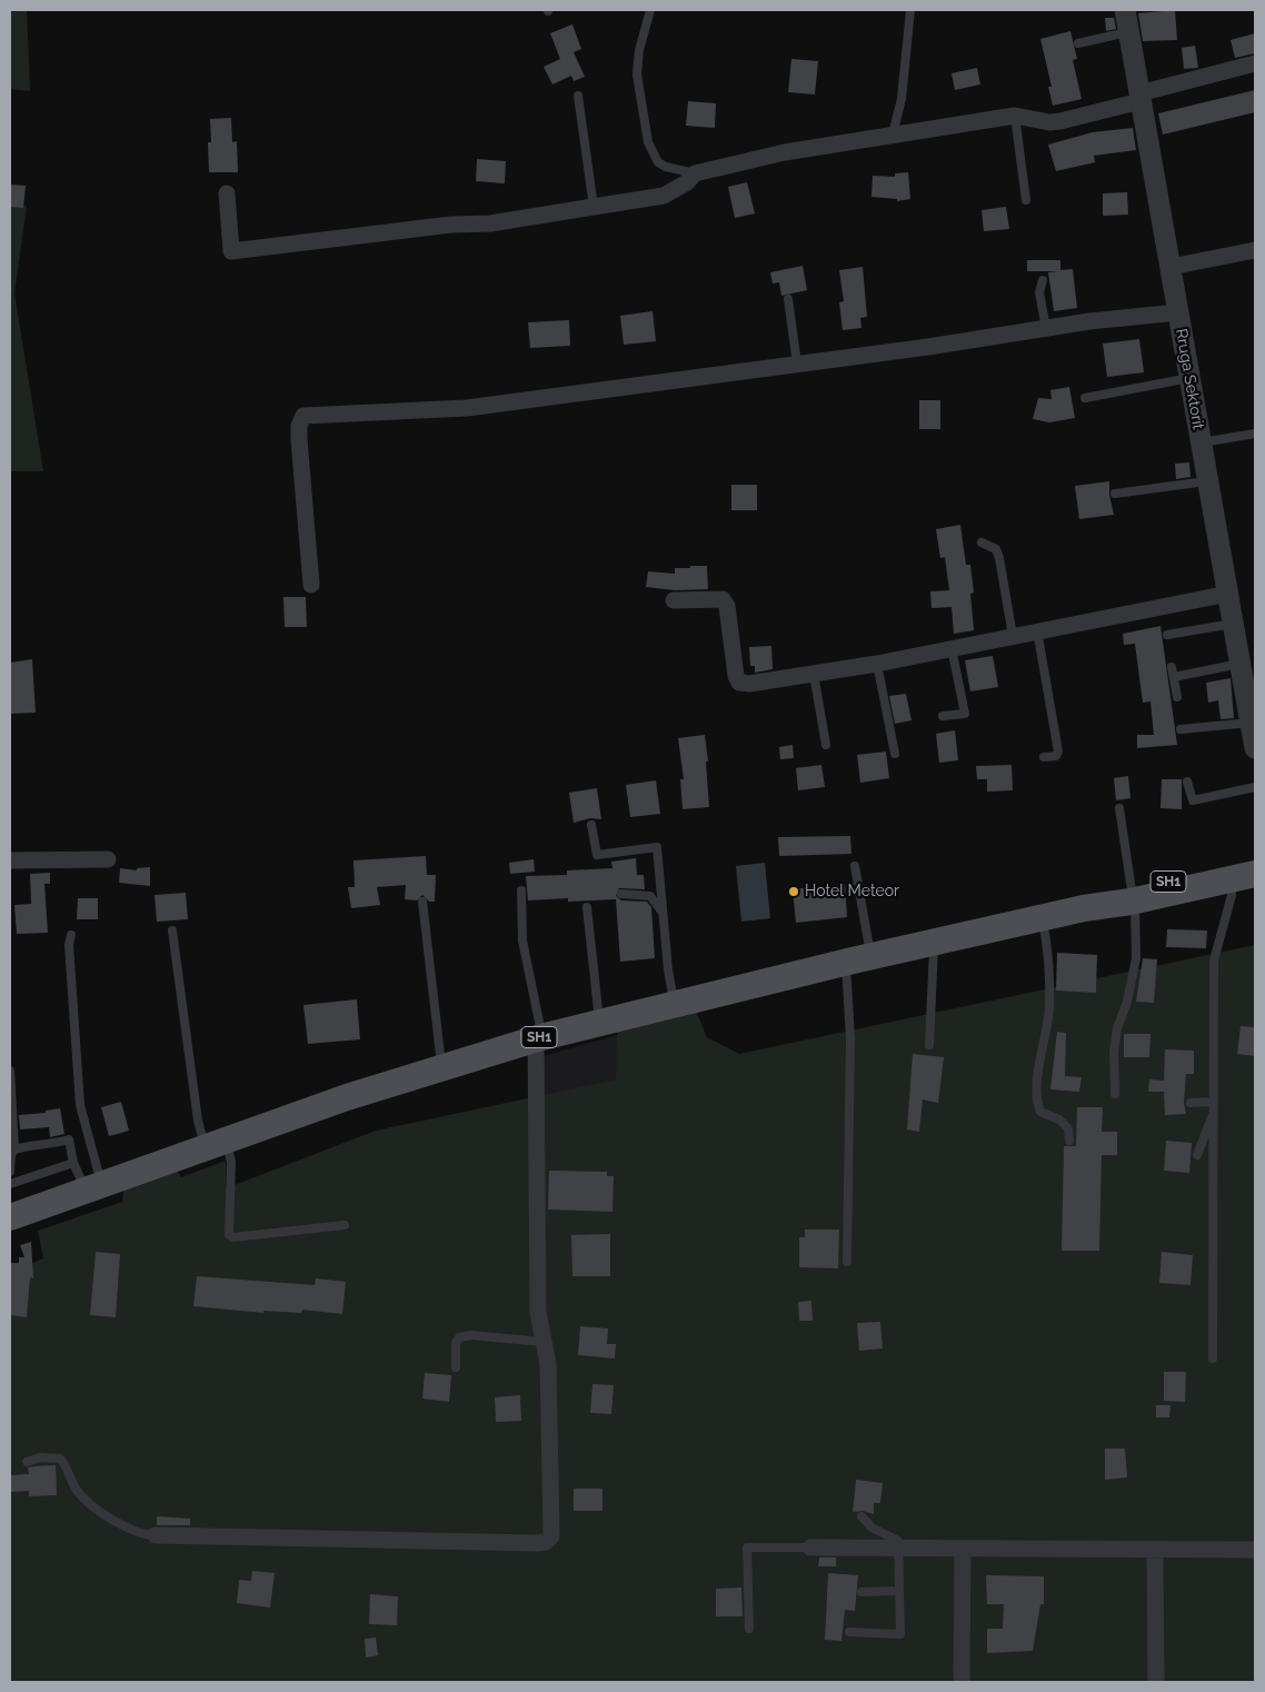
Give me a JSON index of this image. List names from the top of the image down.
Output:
{
  "streets": {
    "main road": ["SH1"],
    "street": ["Rruga Sektorit"]
  },
  "places": ["Hotel Meteor"]
}
